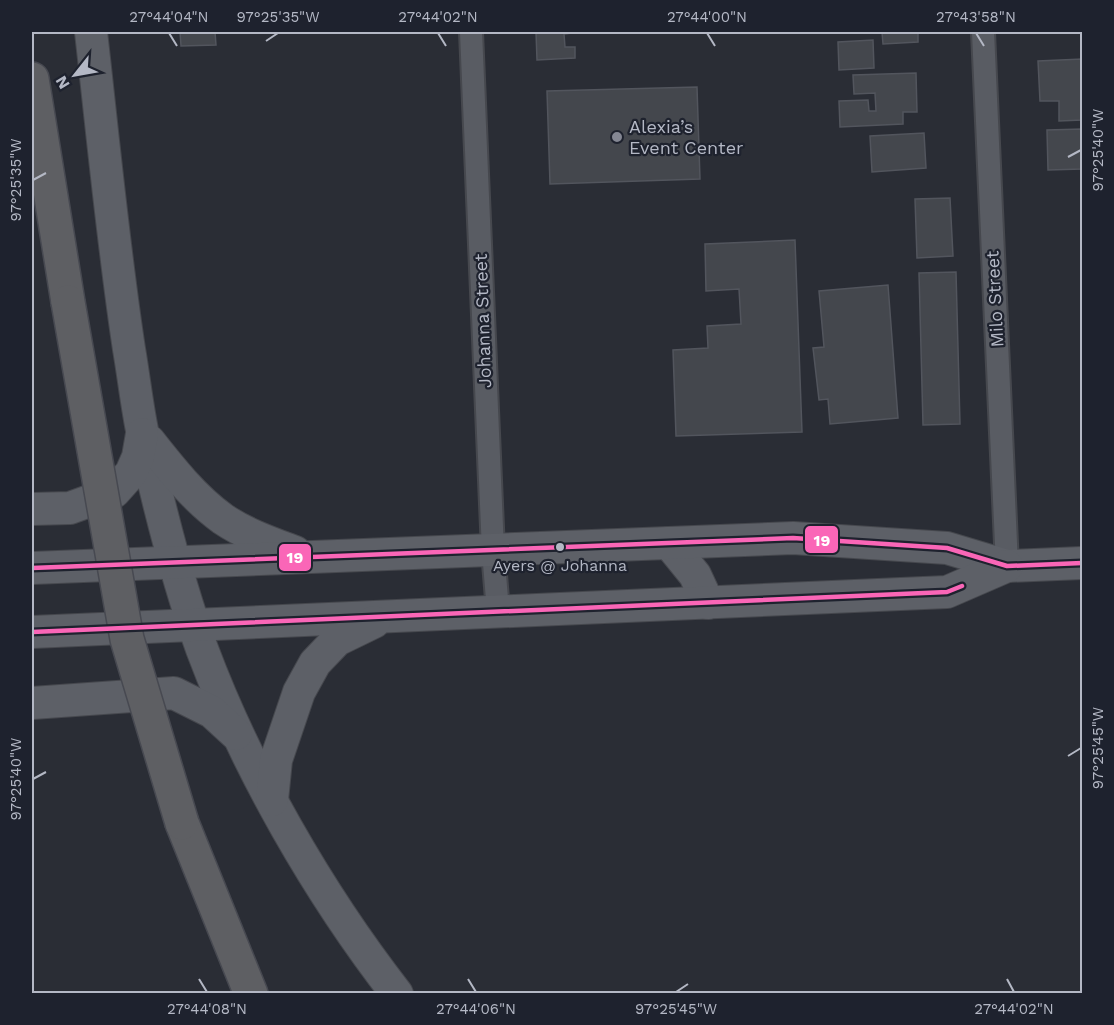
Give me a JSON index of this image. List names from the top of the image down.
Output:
{
  "streets": {
    "street": ["Milo Street", "Johanna Street"]
  },
  "places": ["Alexia’s Event Center", "Ayers @ Johanna"],
  "lines": ["transit line 19"],
  "north": "bottom left",
  "coordinates": [
    "27°44'04\"N",
    "97°25'35\"W",
    "27°44'02\"N",
    "27°44'00\"N",
    "27°43'58\"N",
    "97°25'40\"W",
    "97°25'45\"W",
    "27°44'08\"N",
    "27°44'06\"N"
  ]
}
